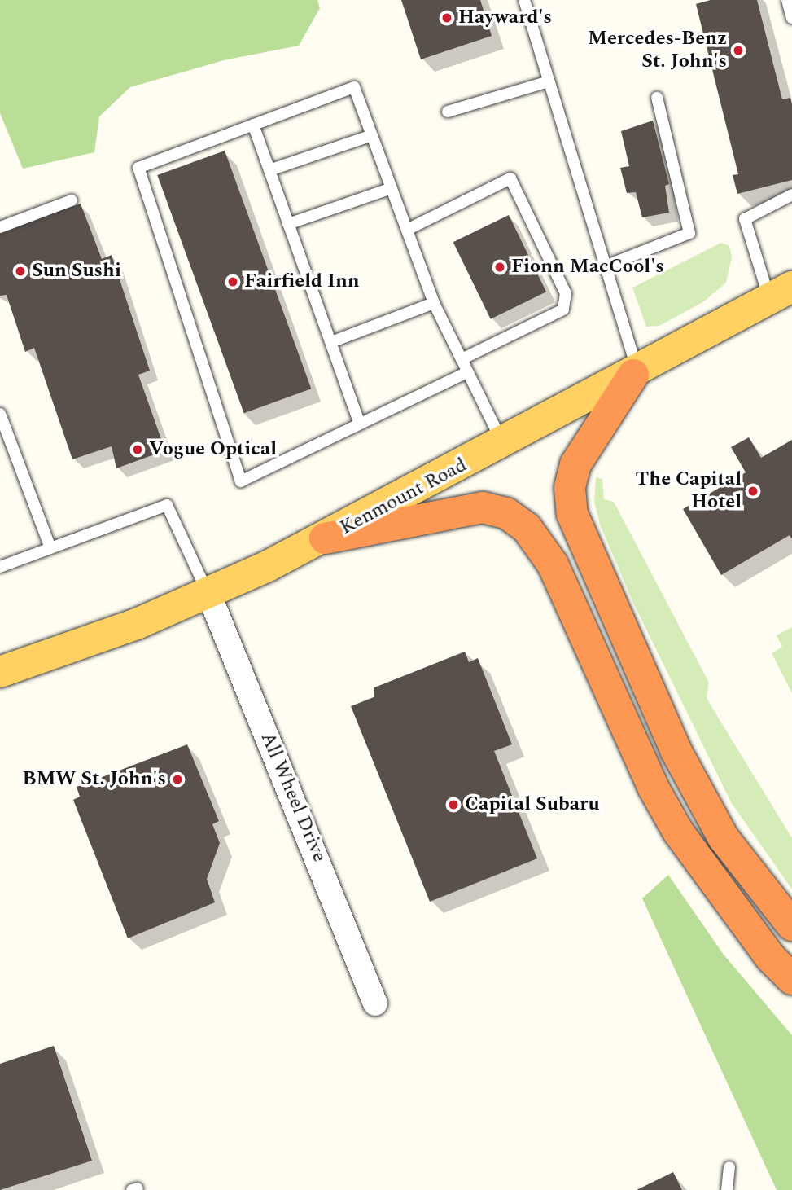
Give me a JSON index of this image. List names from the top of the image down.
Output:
{
  "streets": {
    "main road": ["Kenmount Road"],
    "street": ["All Wheel Drive"]
  },
  "crossings": [
    ["Kenmount Road", "All Wheel Drive"]
  ],
  "places": [
    "Hayward's",
    "Mercedes-Benz St. John's",
    "Fionn MacCool's",
    "Sun Sushi",
    "Fairfield Inn",
    "Vogue Optical",
    "The Capital Hotel",
    "BMW St. John's",
    "Capital Subaru"
  ]
}
